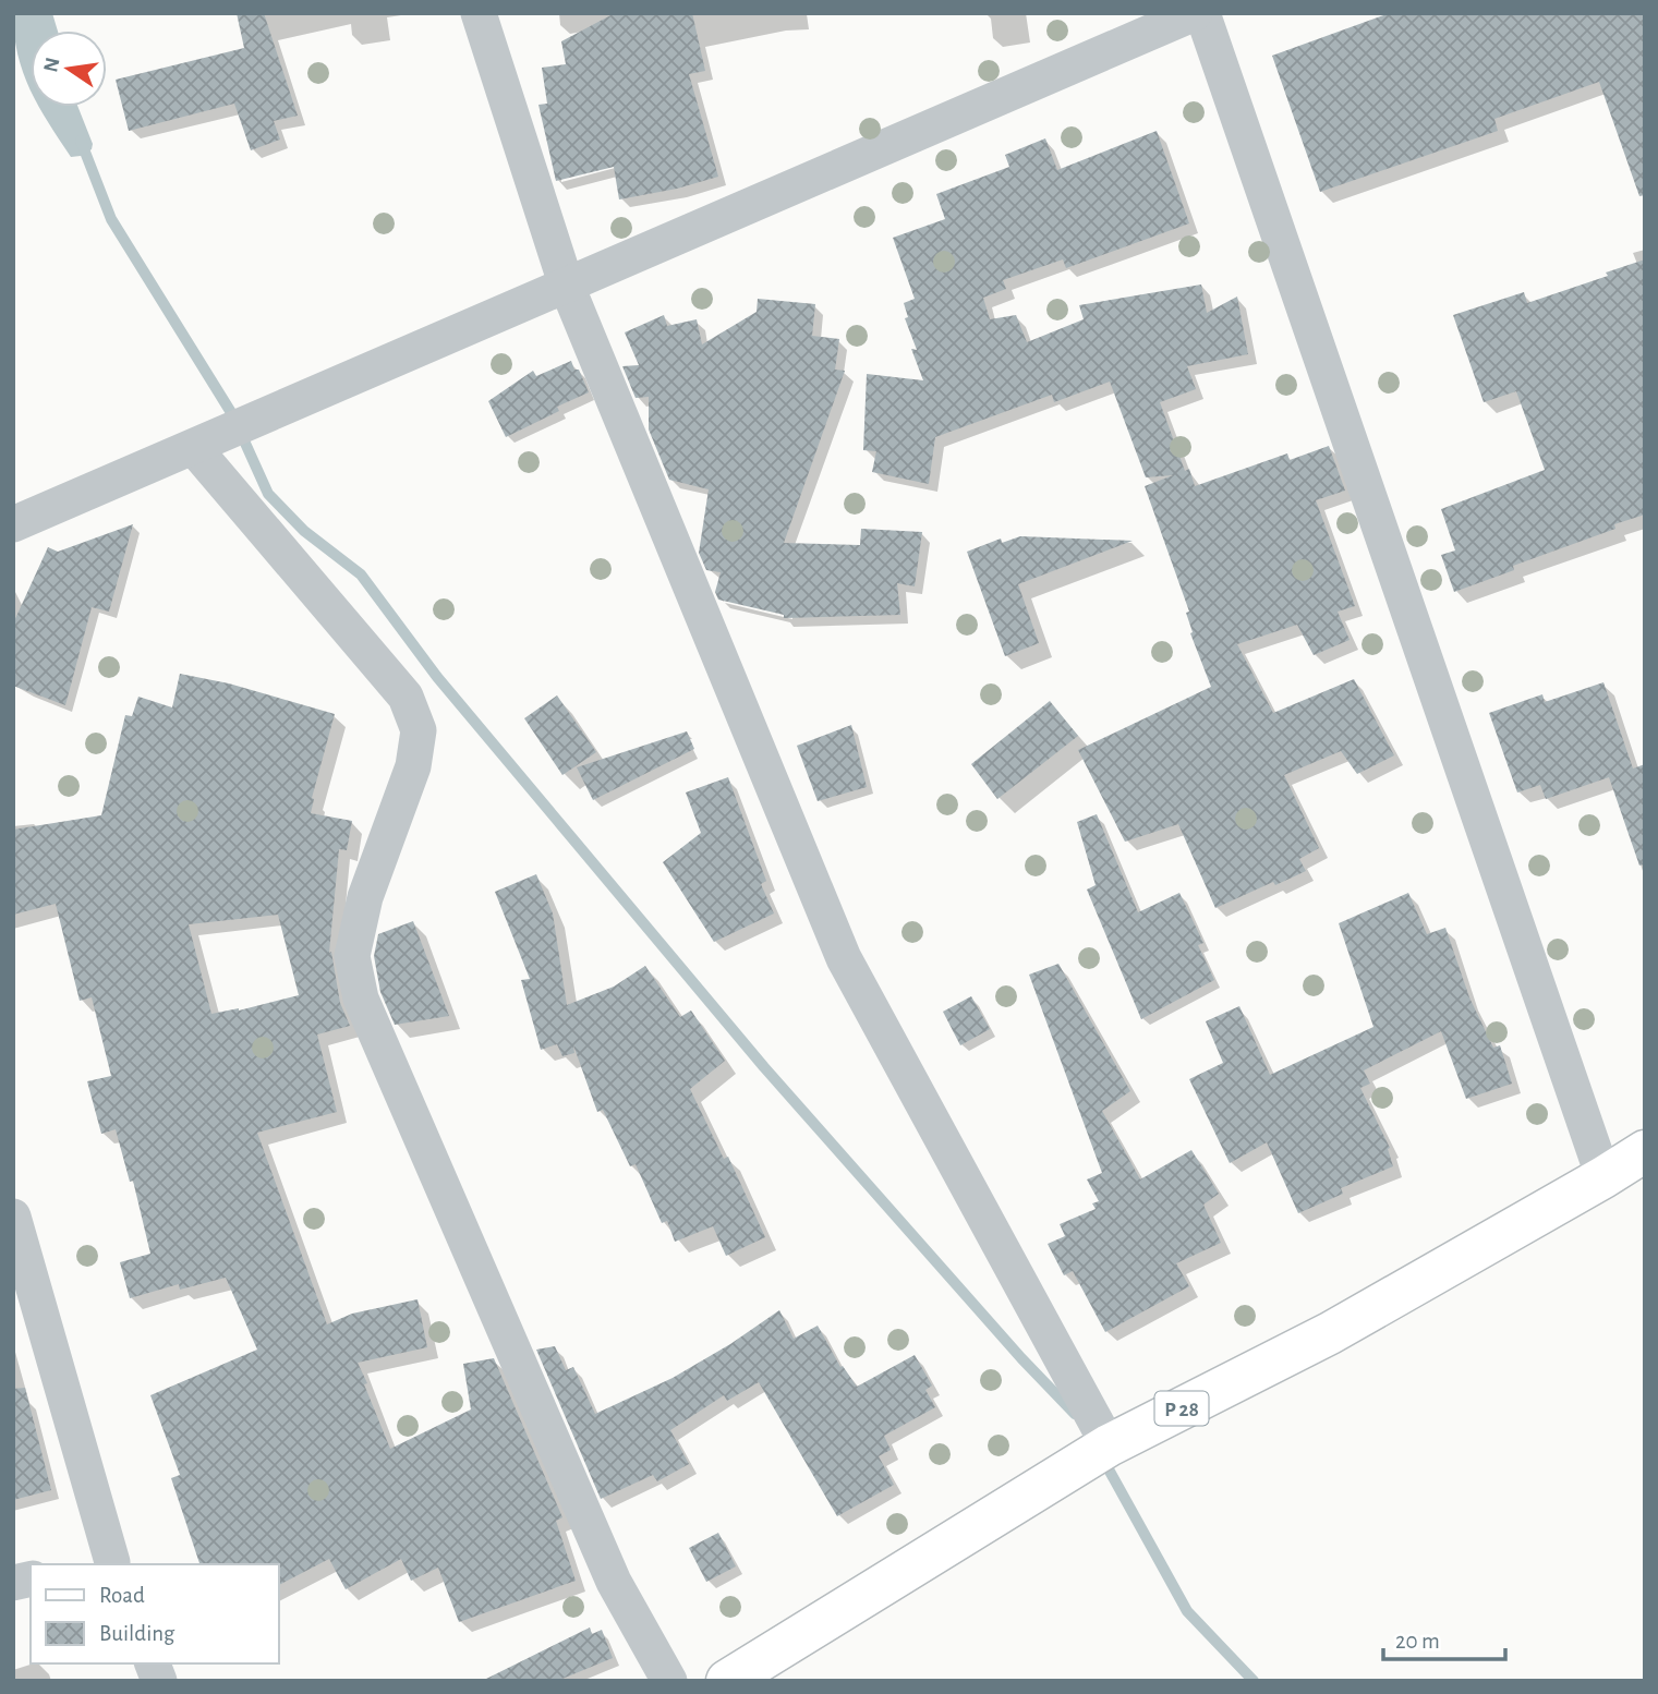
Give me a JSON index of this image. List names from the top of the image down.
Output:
{
  "streets": {
    "main road": ["P 28"]
  },
  "legend": ["Road", "Building"],
  "scale_bar": "20 m",
  "north": "left"
}
